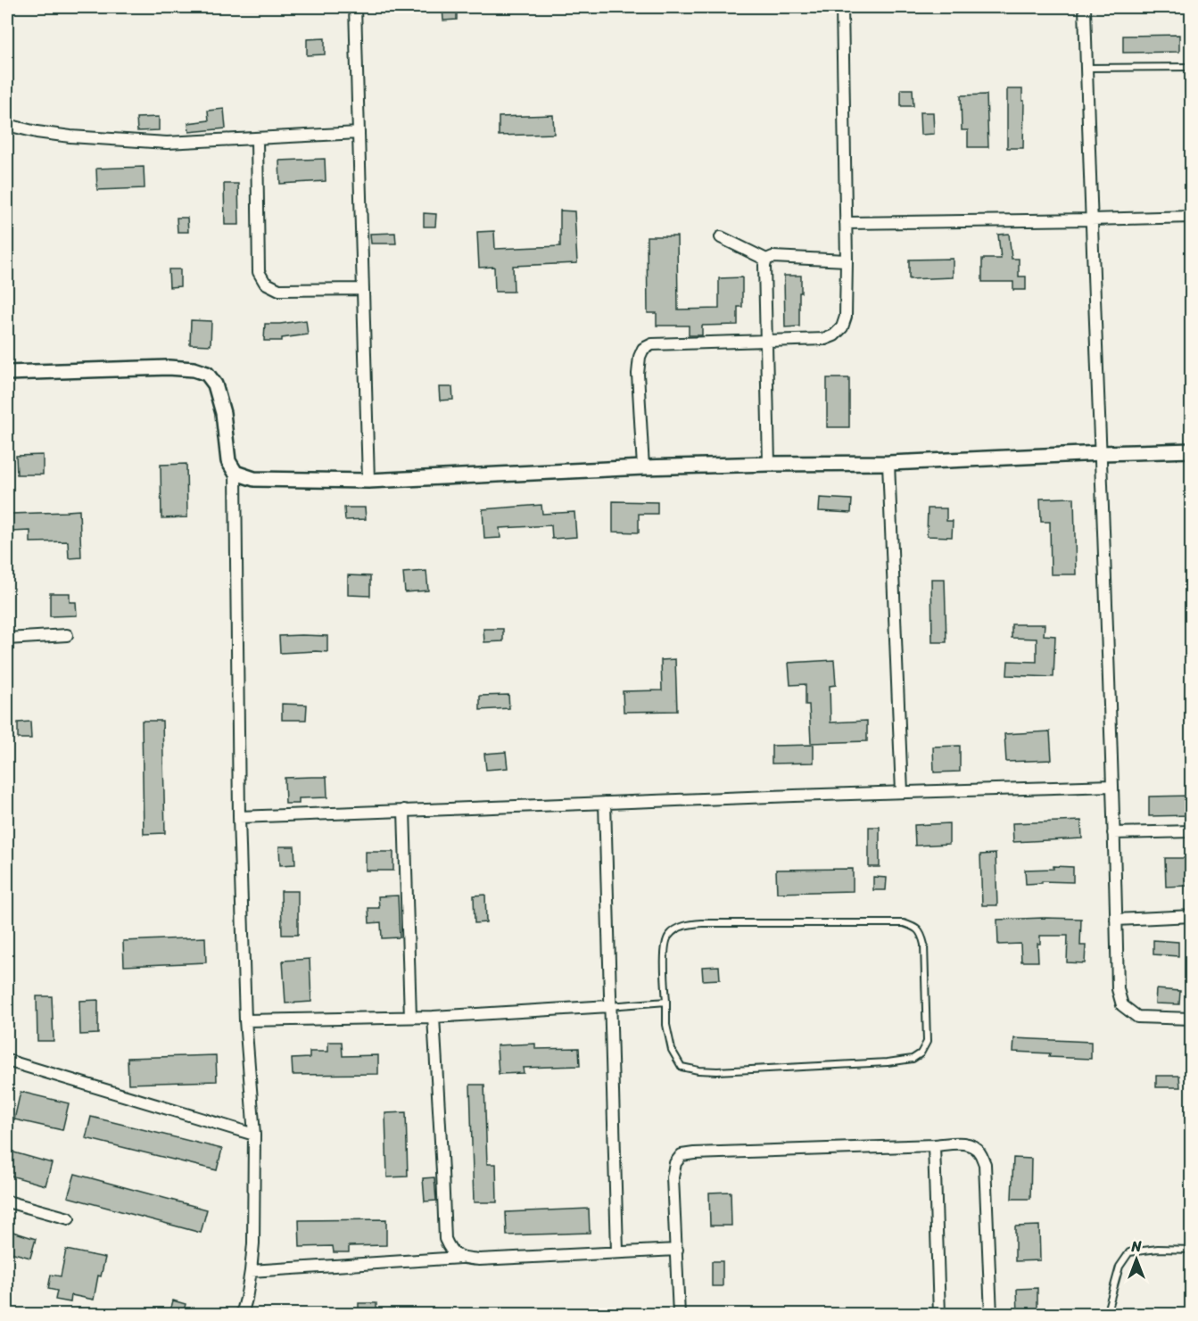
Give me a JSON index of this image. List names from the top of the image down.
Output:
{
  "north": "top"
}
